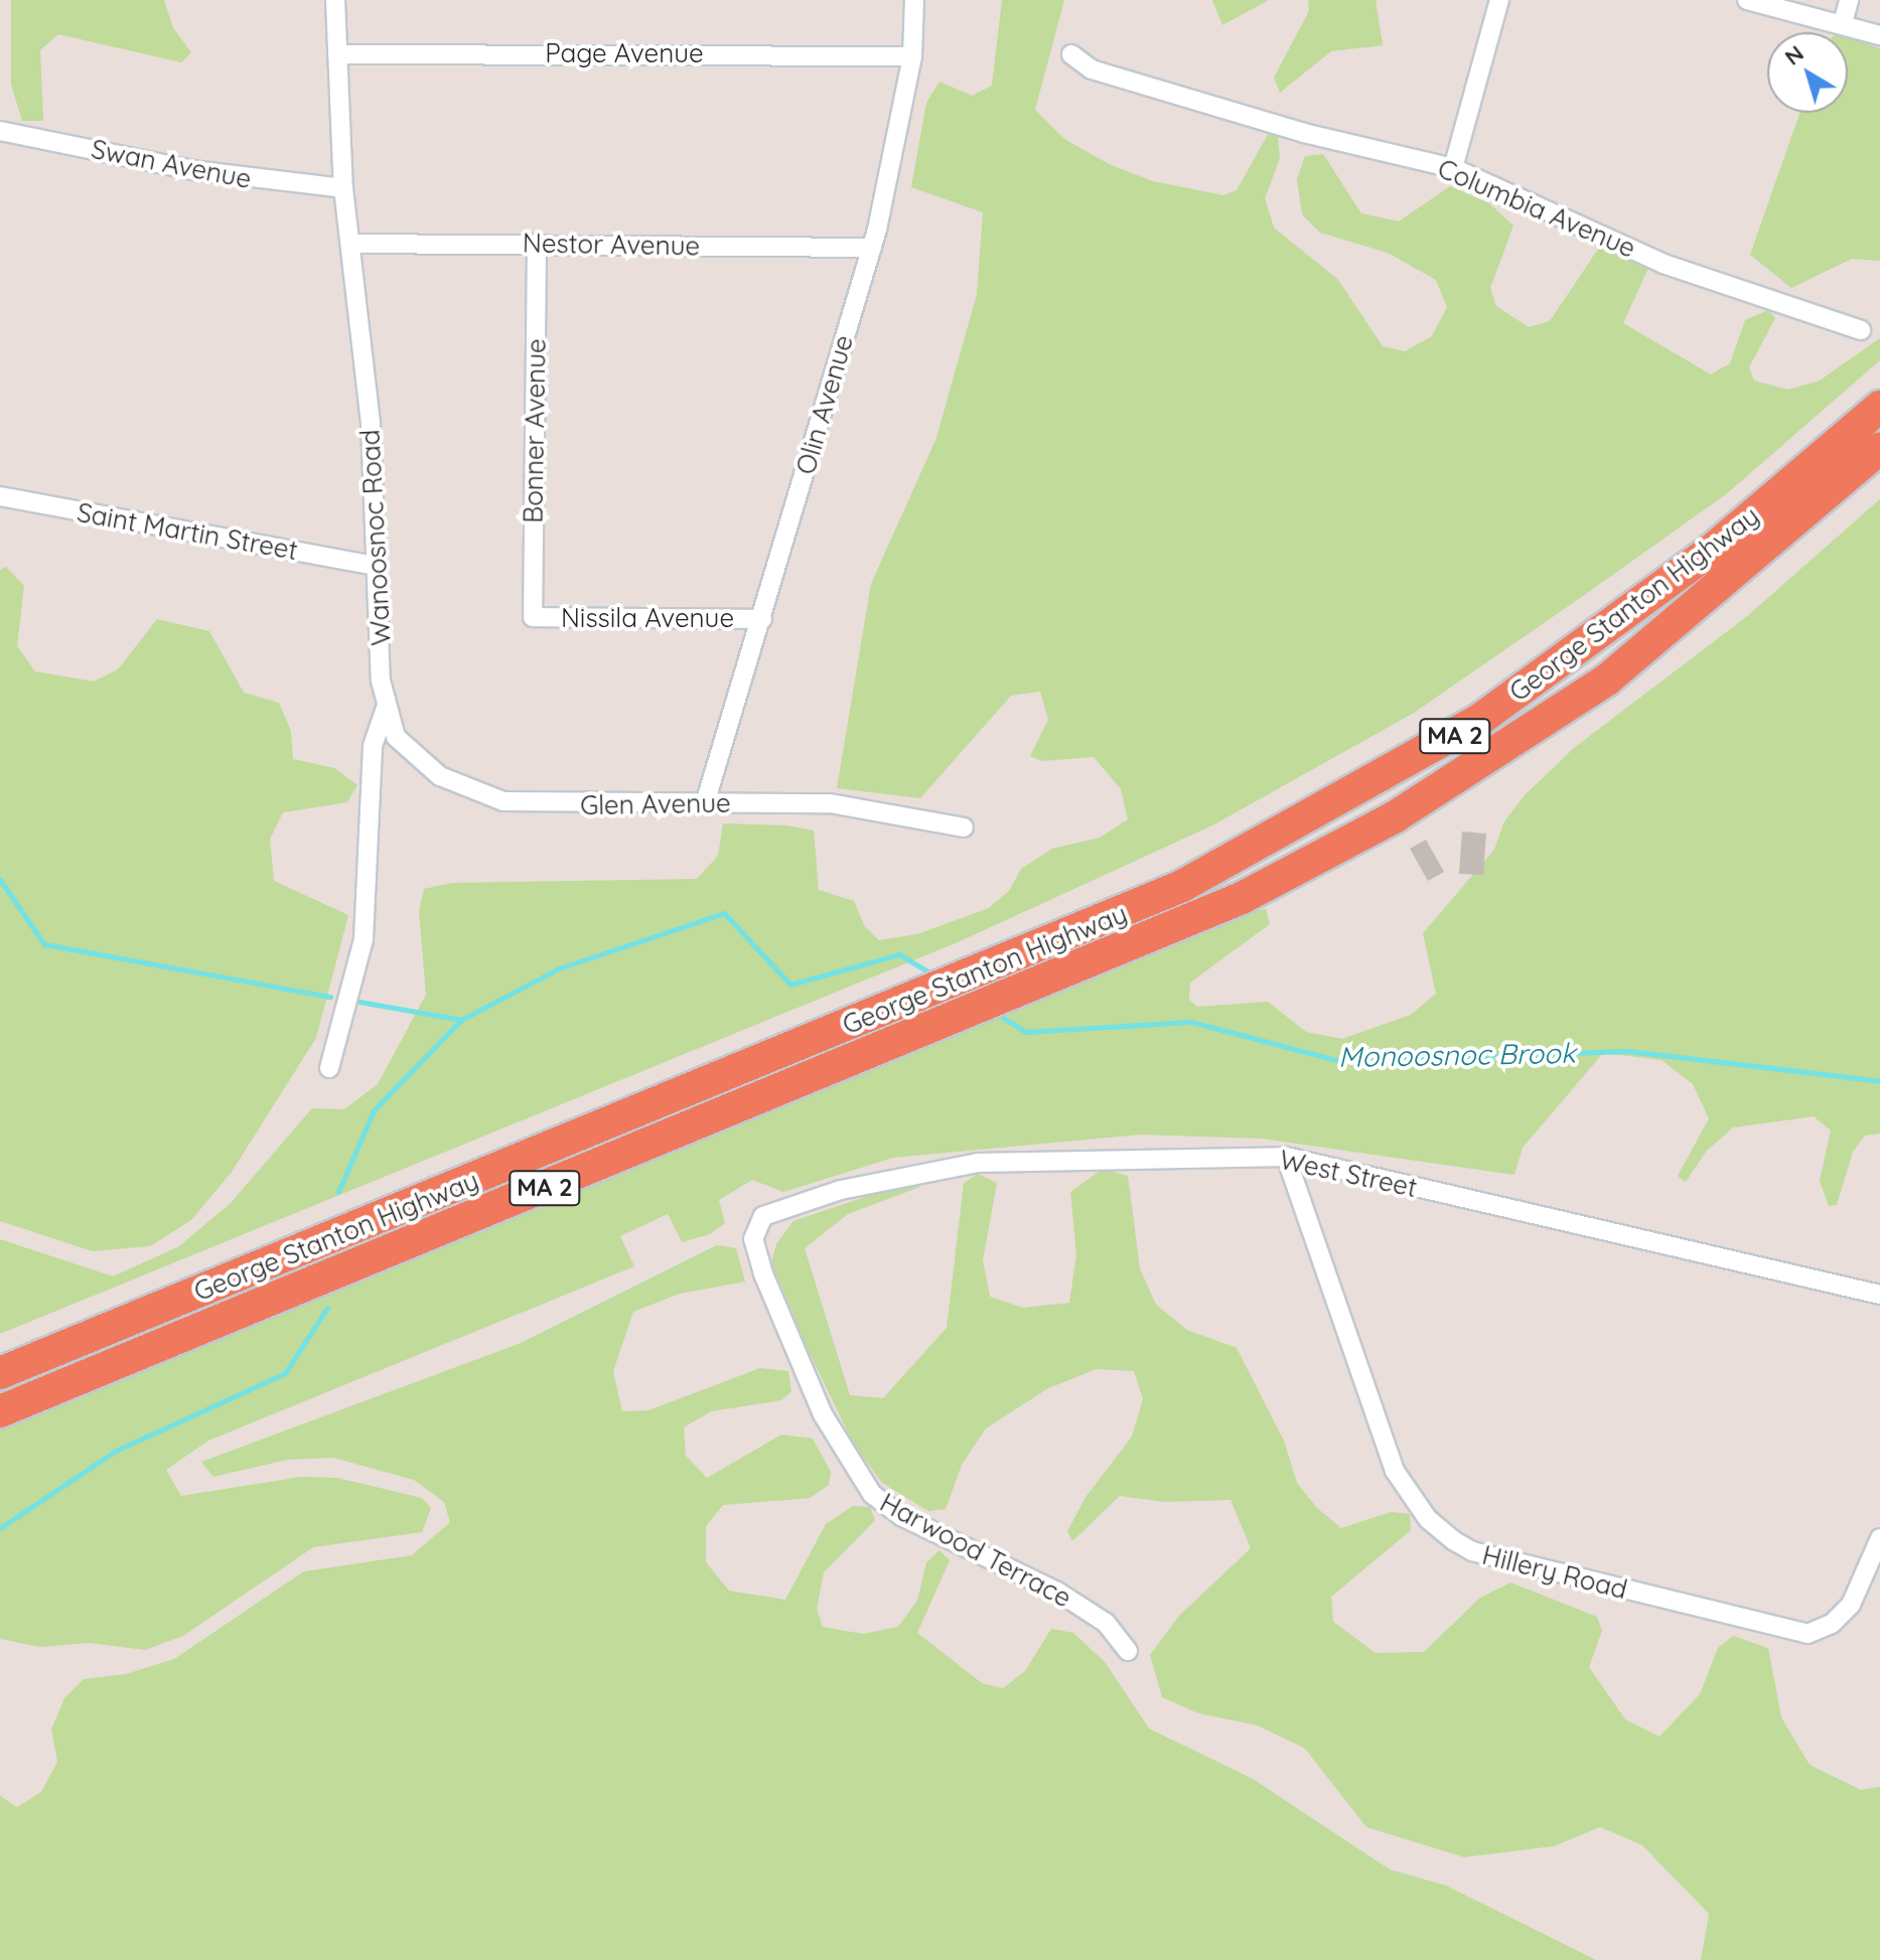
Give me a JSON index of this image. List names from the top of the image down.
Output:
{
  "streets": {
    "highway": ["George Stanton Highway", "MA 2"],
    "street": [
      "Page Avenue",
      "Swan Avenue",
      "Columbia Avenue",
      "Nestor Avenue",
      "Olin Avenue",
      "Bonner Avenue",
      "Saint Martin Street",
      "Wanoosnoc Road",
      "Nissila Avenue",
      "Glen Avenue",
      "West Street",
      "Harwood Terrace",
      "Hillery Road"
    ]
  },
  "crossings": [
    ["Page Avenue", "Olin Avenue"],
    ["Page Avenue", "Wanoosnoc Road"],
    ["Swan Avenue", "Wanoosnoc Road"],
    ["Nestor Avenue", "Olin Avenue"],
    ["Nestor Avenue", "Bonner Avenue"],
    ["Nestor Avenue", "Wanoosnoc Road"],
    ["Olin Avenue", "Nissila Avenue"],
    ["Olin Avenue", "Glen Avenue"],
    ["Bonner Avenue", "Nissila Avenue"],
    ["Saint Martin Street", "Wanoosnoc Road"],
    ["Wanoosnoc Road", "Glen Avenue"],
    ["West Street", "Harwood Terrace"],
    ["West Street", "Hillery Road"]
  ],
  "water": ["Monoosnoc Brook"],
  "north": "top left"
}
